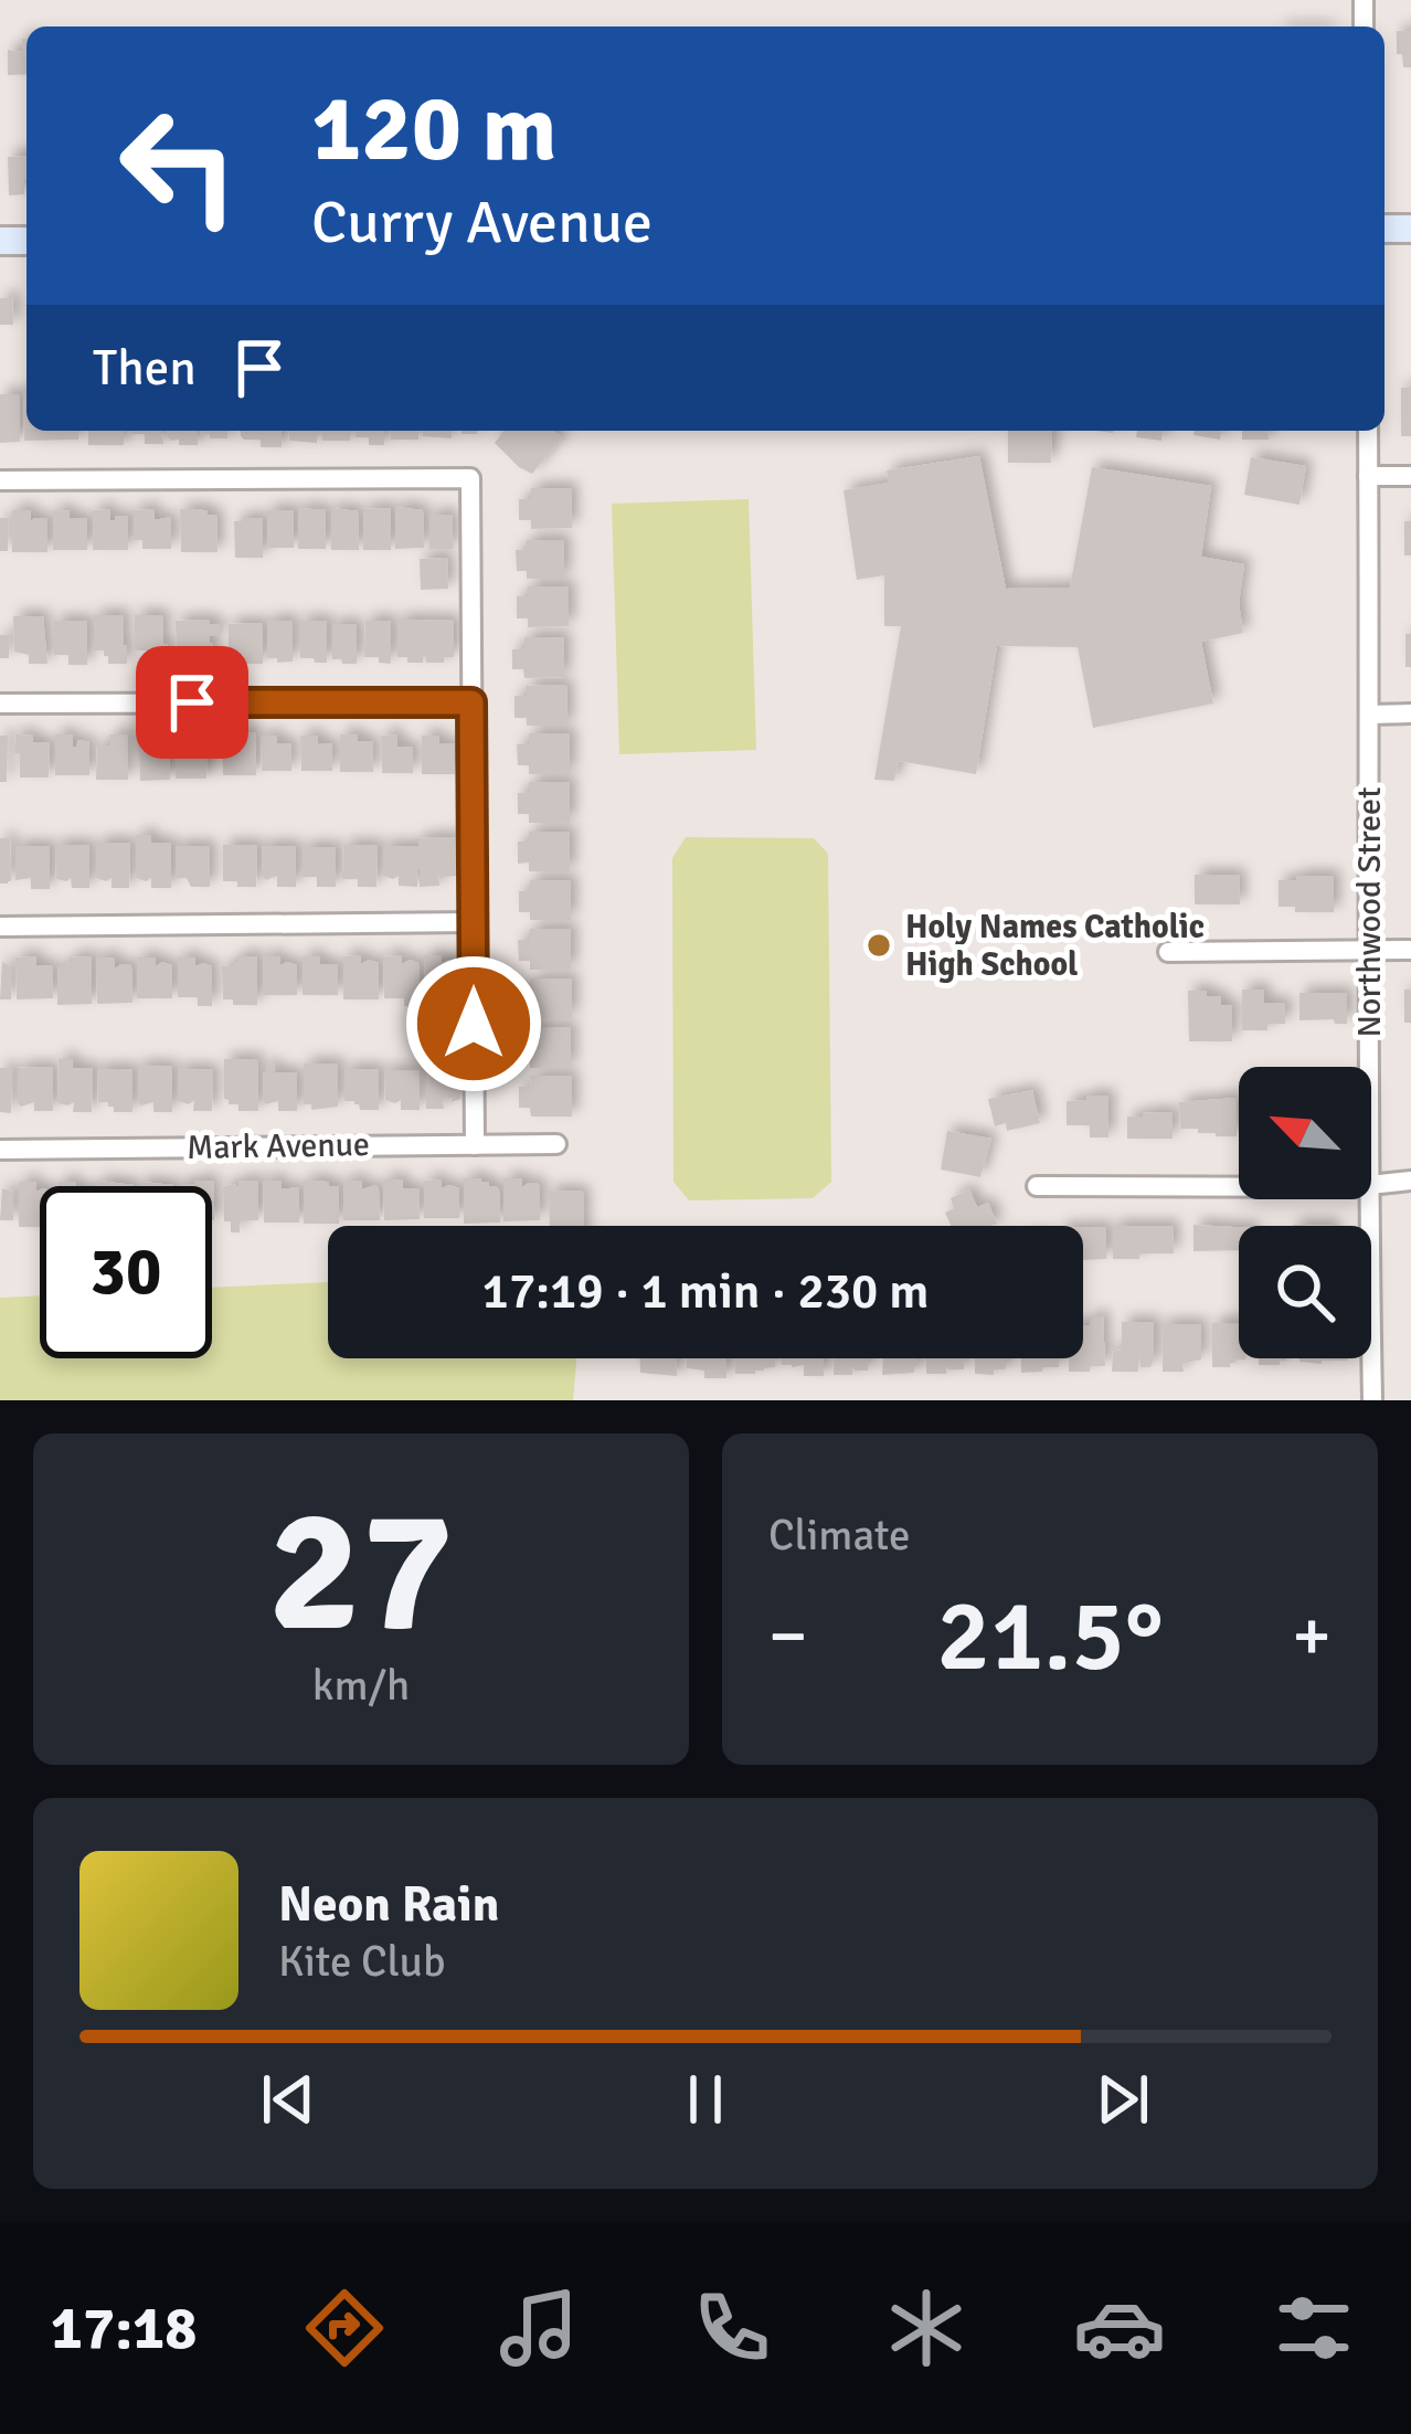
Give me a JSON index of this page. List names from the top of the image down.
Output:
{
  "streets": {
    "street": ["Northwood Street", "Mark Avenue"]
  },
  "places": ["Holy Names Catholic High School"],
  "north": "top left",
  "page": {
    "turn": ["120 m", "Curry Avenue"],
    "then": "Then",
    "limit": "30",
    "trip": "17:19 · 1 min · 230 m",
    "tile": [
      ["27", "km/h"],
      "Climate"
    ],
    "heat": ["−", "21.5°", "+"],
    "song": ["Neon Rain", "Kite Club"],
    "tabs": "17:18"
  }
}
